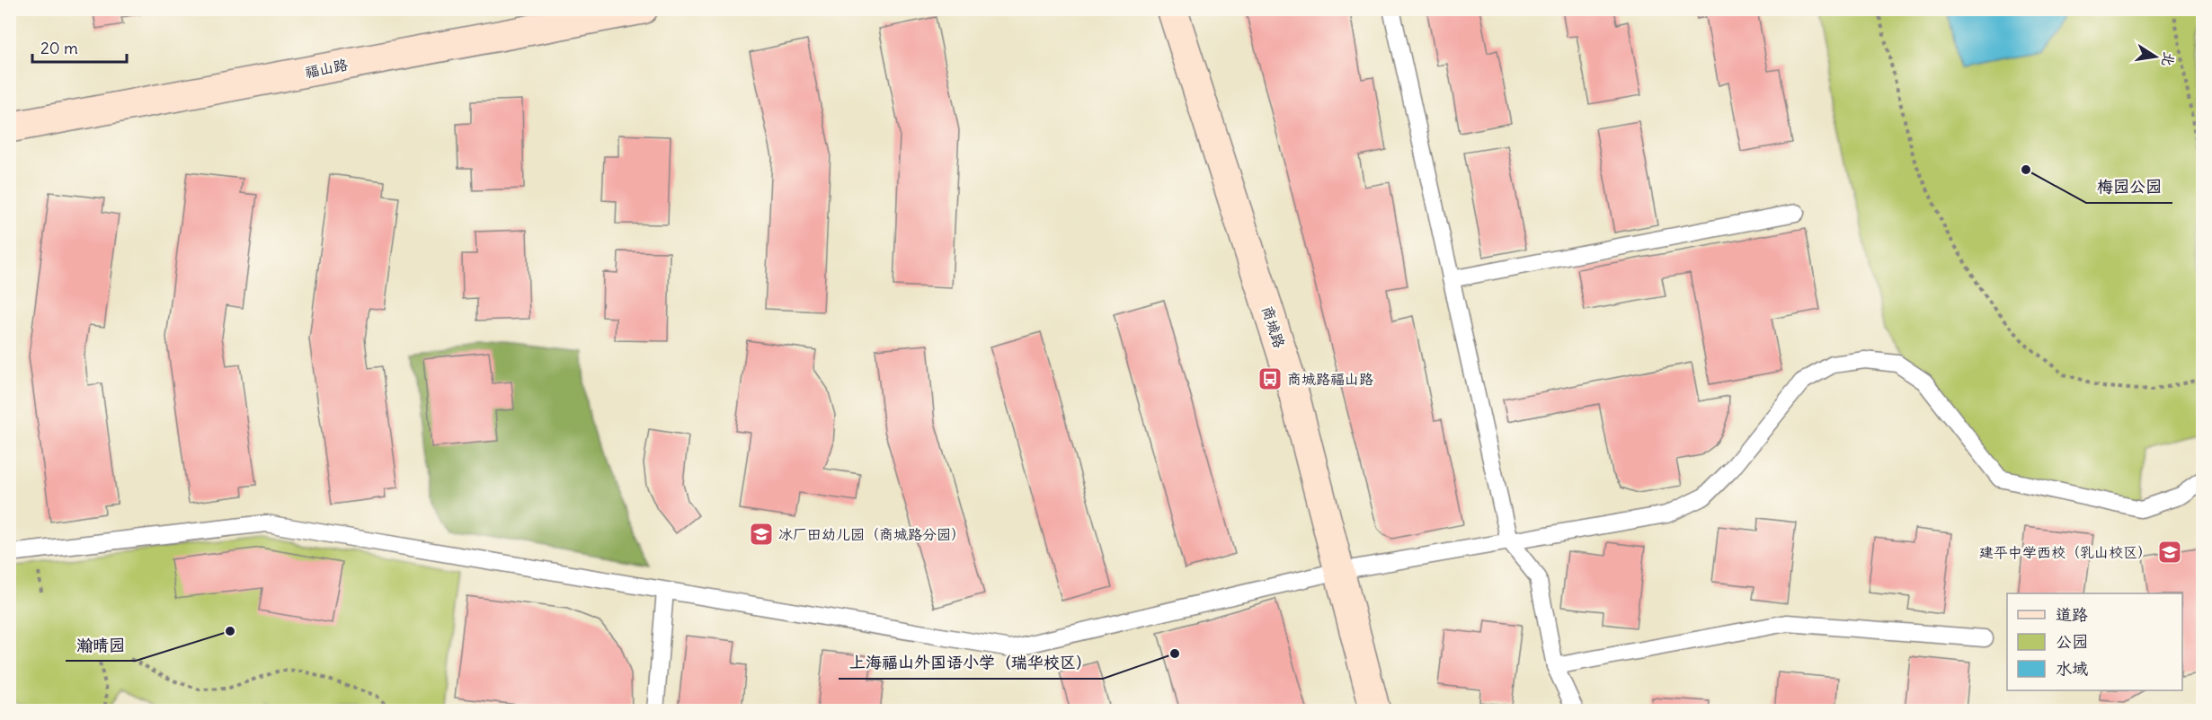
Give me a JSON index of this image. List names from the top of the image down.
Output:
{
  "streets": {
    "street": ["福山路", "商城路"]
  },
  "places": {
    "other": ["梅园公园", "瀚晴园", "上海福山外国语小学（瑞华校区）"],
    "bus stop": ["商城路福山路"],
    "school or university": ["冰厂田幼儿园（商城路分园）", "建平中学西校（乳山校区）"]
  },
  "legend": ["道路", "公园", "水域"],
  "scale_bar": "20 m",
  "north": "right"
}
